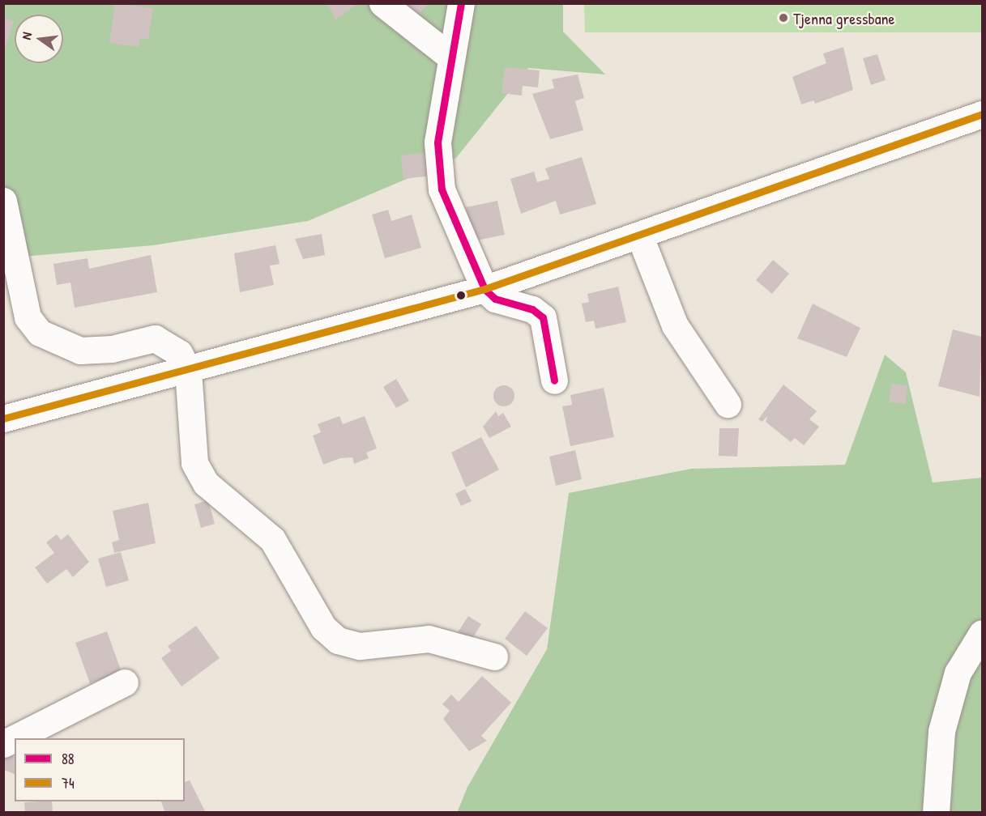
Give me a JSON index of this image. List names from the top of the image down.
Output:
{
  "places": ["Tjenna gressbane"],
  "lines": ["transit line 88", "transit line 74"],
  "legend": ["88", "74"],
  "north": "left"
}
